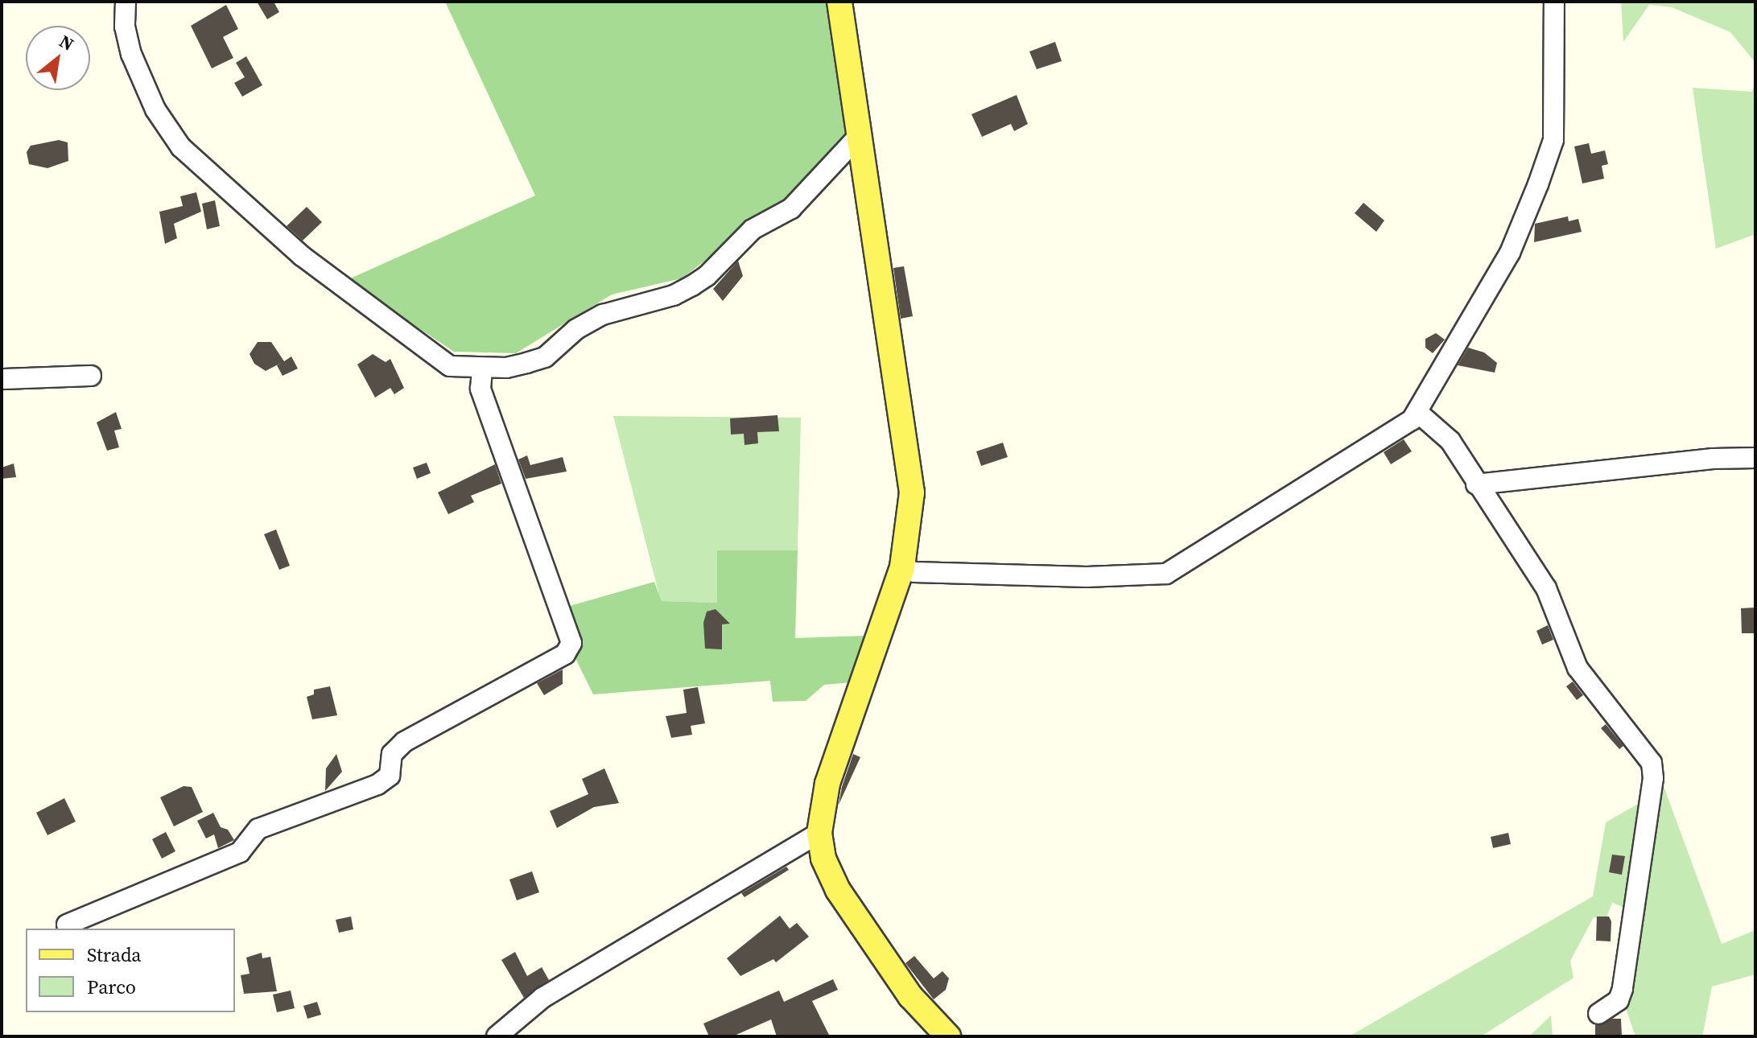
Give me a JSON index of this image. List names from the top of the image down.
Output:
{
  "legend": ["Strada", "Parco"],
  "north": "top right"
}
